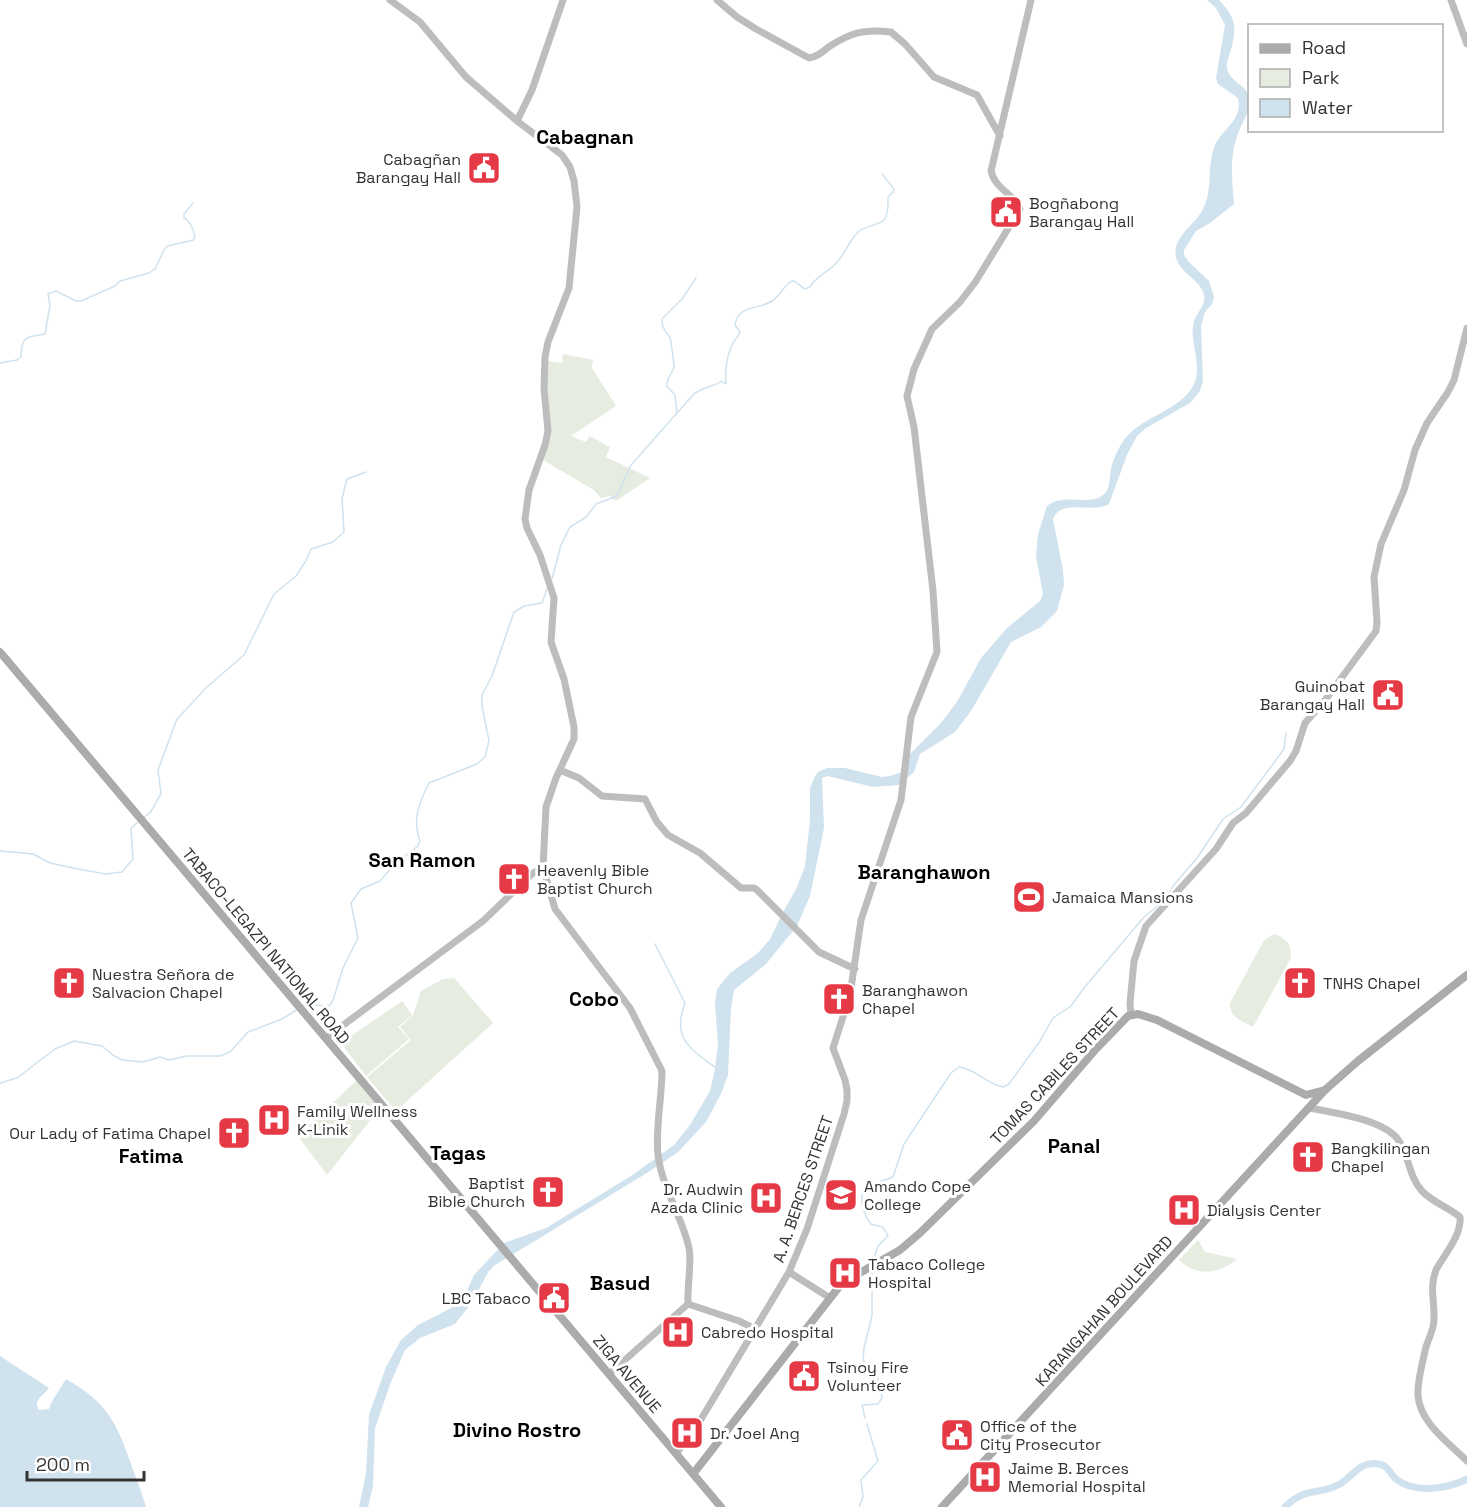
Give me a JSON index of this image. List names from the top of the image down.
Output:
{
  "streets": {
    "main road": [
      "TABACO-LEGAZPI NATIONAL ROAD",
      "TOMAS CABILES STREET",
      "KARANGAHAN BOULEVARD",
      "ZIGA AVENUE"
    ],
    "street": ["A. A. BERCES STREET"]
  },
  "crossings": [
    ["TABACO-LEGAZPI NATIONAL ROAD", "ZIGA AVENUE"],
    ["TOMAS CABILES STREET", "ZIGA AVENUE"],
    ["A. A. BERCES STREET", "ZIGA AVENUE"]
  ],
  "districts": [
    "Cabagnan",
    "San Ramon",
    "Baranghawon",
    "Cobo",
    "Panal",
    "Tagas",
    "Fatima",
    "Basud",
    "Divino Rostro"
  ],
  "places": {
    "public building": [
      "Cabagñan Barangay Hall",
      "Bogñabong Barangay Hall",
      "Guinobat Barangay Hall",
      "LBC Tabaco",
      "Tsinoy Fire Volunteer",
      "Office of the City Prosecutor"
    ],
    "church": [
      "Heavenly Bible Baptist Church",
      "Nuestra Señora de Salvacion Chapel",
      "TNHS Chapel",
      "Baranghawon Chapel",
      "Our Lady of Fatima Chapel",
      "Bangkilingan Chapel",
      "Baptist Bible Church"
    ],
    "sports": ["Jamaica Mansions"],
    "hospital": [
      "Family Wellness K-Linik",
      "Dr. Audwin Azada Clinic",
      "Dialysis Center",
      "Tabaco College Hospital",
      "Cabredo Hospital",
      "Dr. Joel Ang",
      "Jaime B. Berces Memorial Hospital"
    ],
    "school or university": ["Amando Cope College"]
  },
  "legend": ["Road", "Park", "Water"],
  "scale_bar": "200 m"
}
